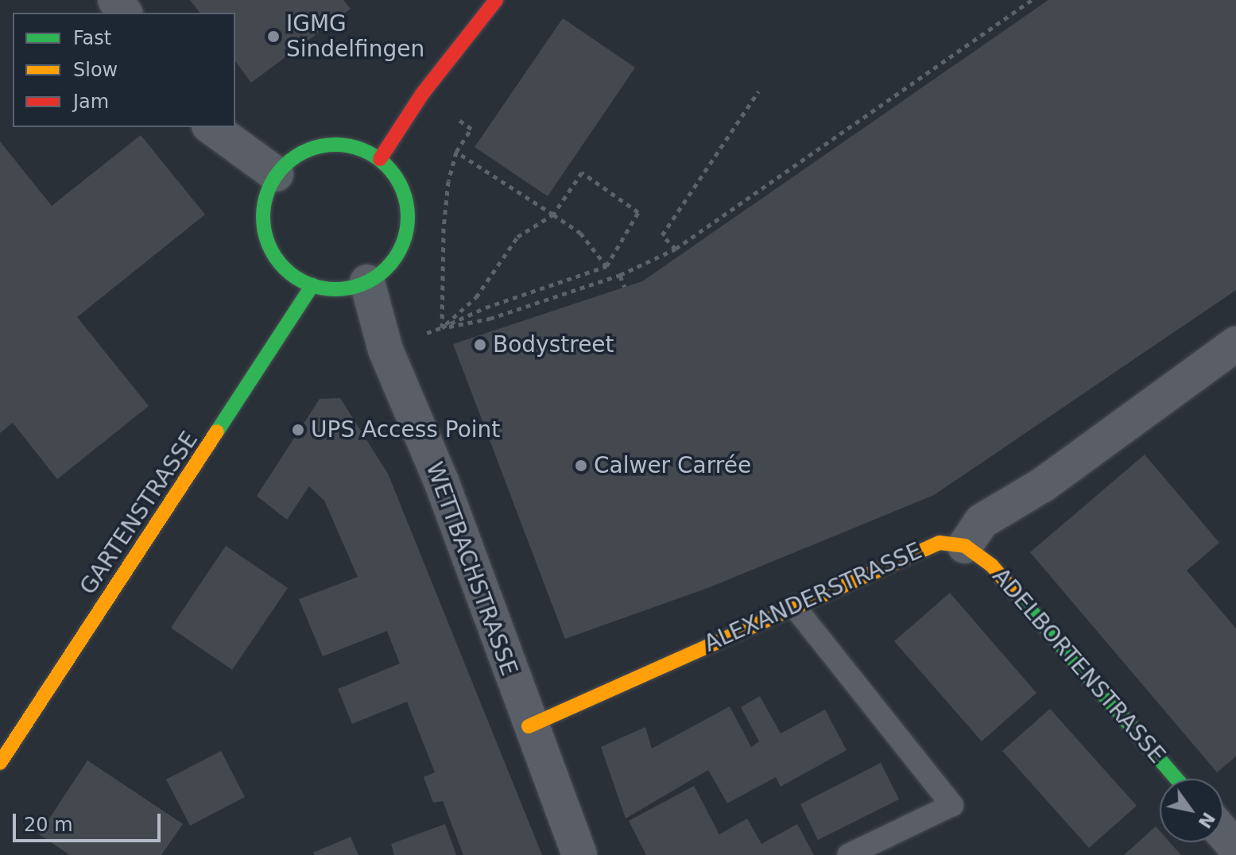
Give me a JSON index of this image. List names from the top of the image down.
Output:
{
  "streets": {
    "street": [
      "GARTENSTRASSE",
      "WETTBACHSTRASSE",
      "ALEXANDERSTRASSE",
      "ADELBORTENSTRASSE"
    ]
  },
  "crossings": [
    ["GARTENSTRASSE", "WETTBACHSTRASSE"],
    ["WETTBACHSTRASSE", "ALEXANDERSTRASSE"],
    ["ALEXANDERSTRASSE", "ADELBORTENSTRASSE"]
  ],
  "places": [
    "IGMG Sindelfingen",
    "Bodystreet",
    "UPS Access Point",
    "Calwer Carrée"
  ],
  "legend": ["Fast", "Slow", "Jam"],
  "scale_bar": "20 m",
  "north": "bottom right"
}
